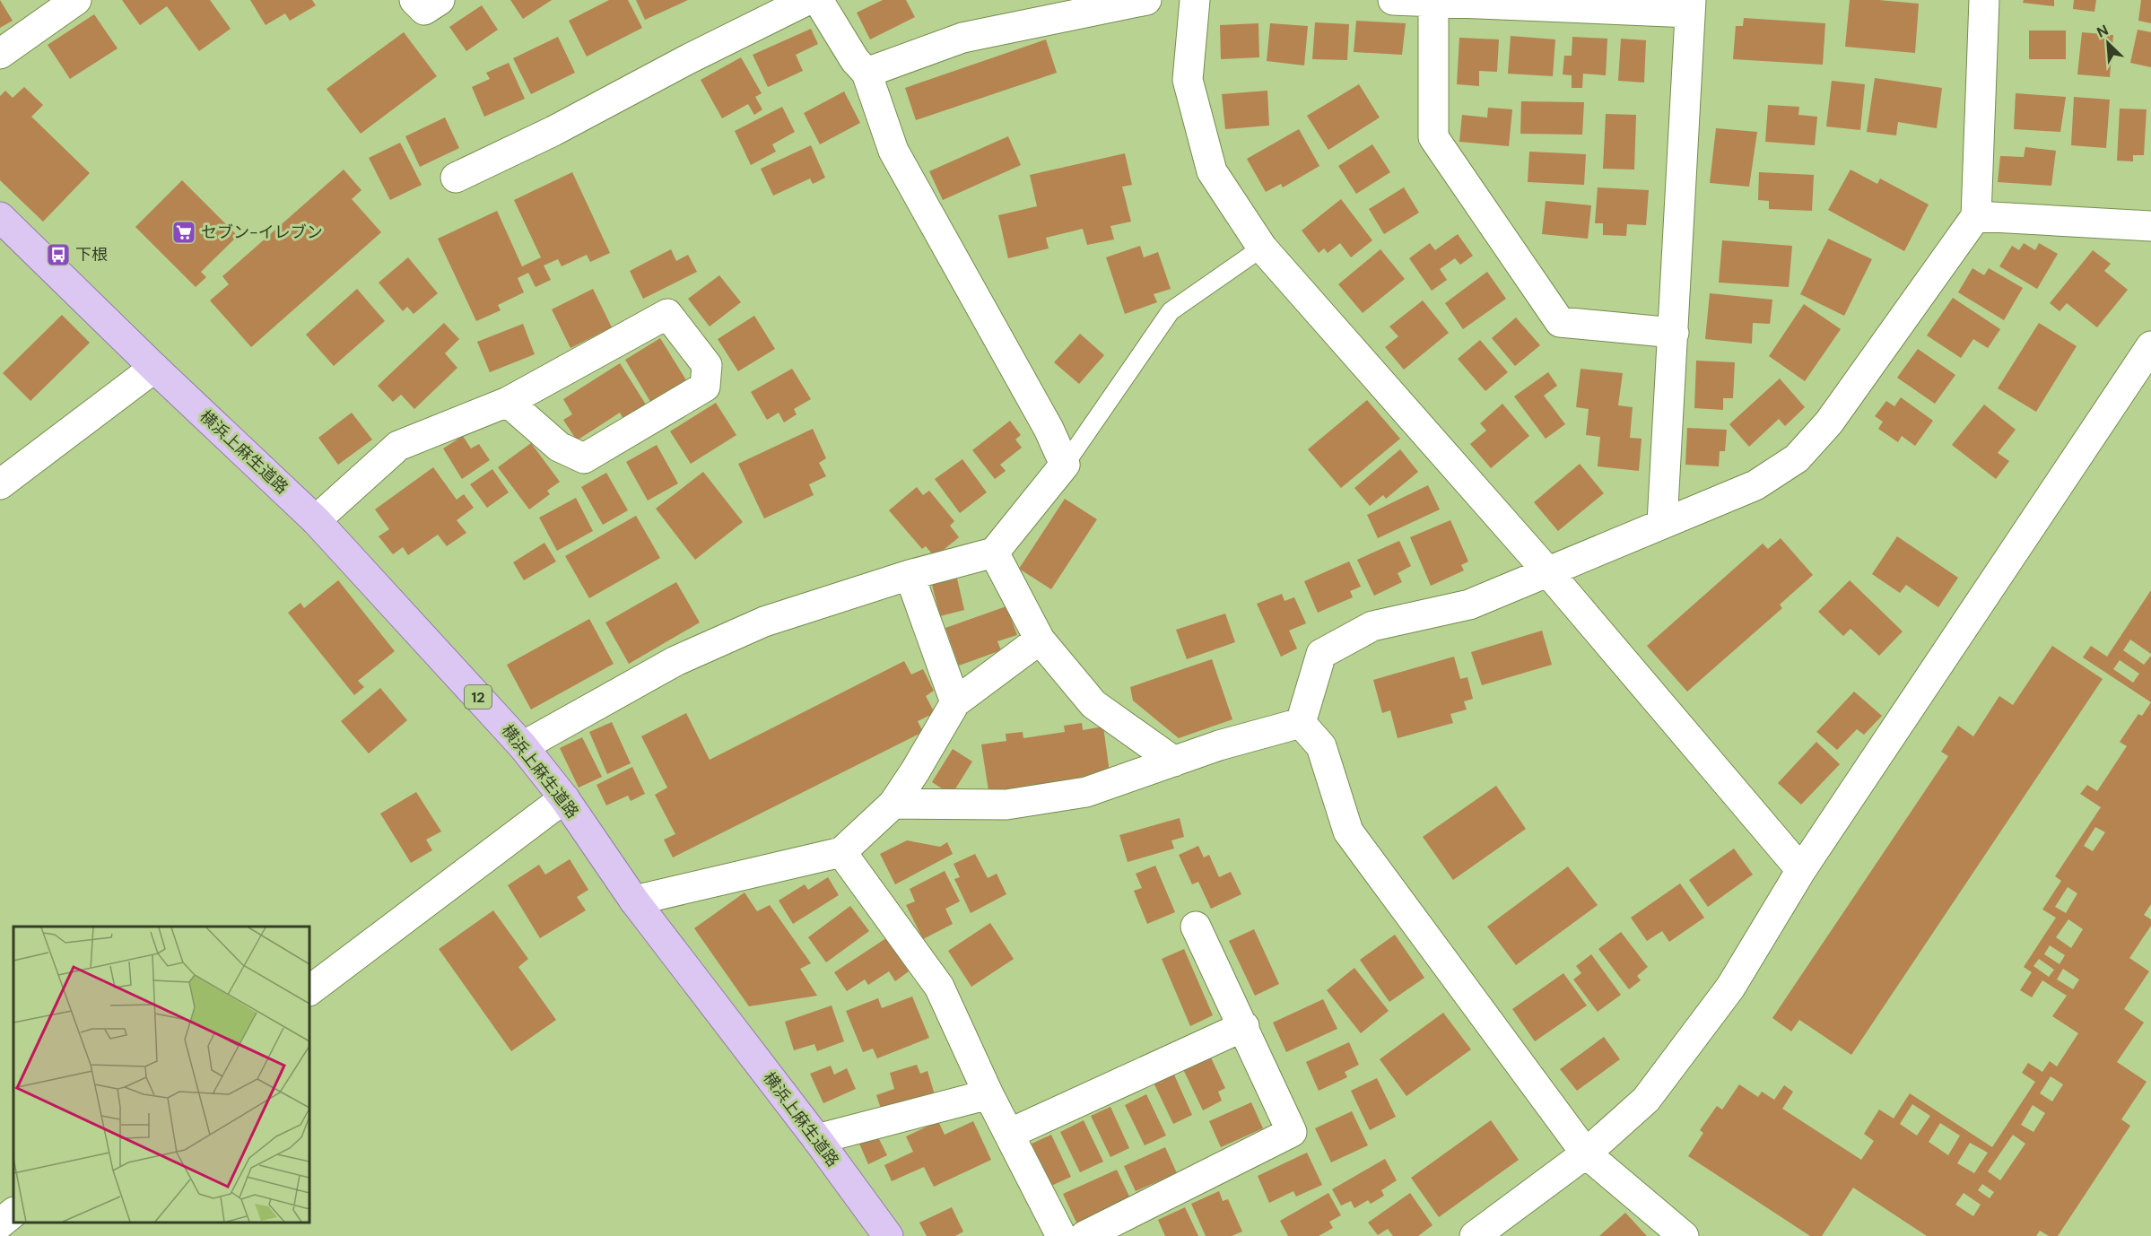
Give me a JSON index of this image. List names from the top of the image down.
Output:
{
  "streets": {
    "main road": ["横浜上麻生道路", "12"]
  },
  "places": {
    "supermarket": ["セブン-イレブン"],
    "bus stop": ["下根"]
  },
  "north": "top left"
}
